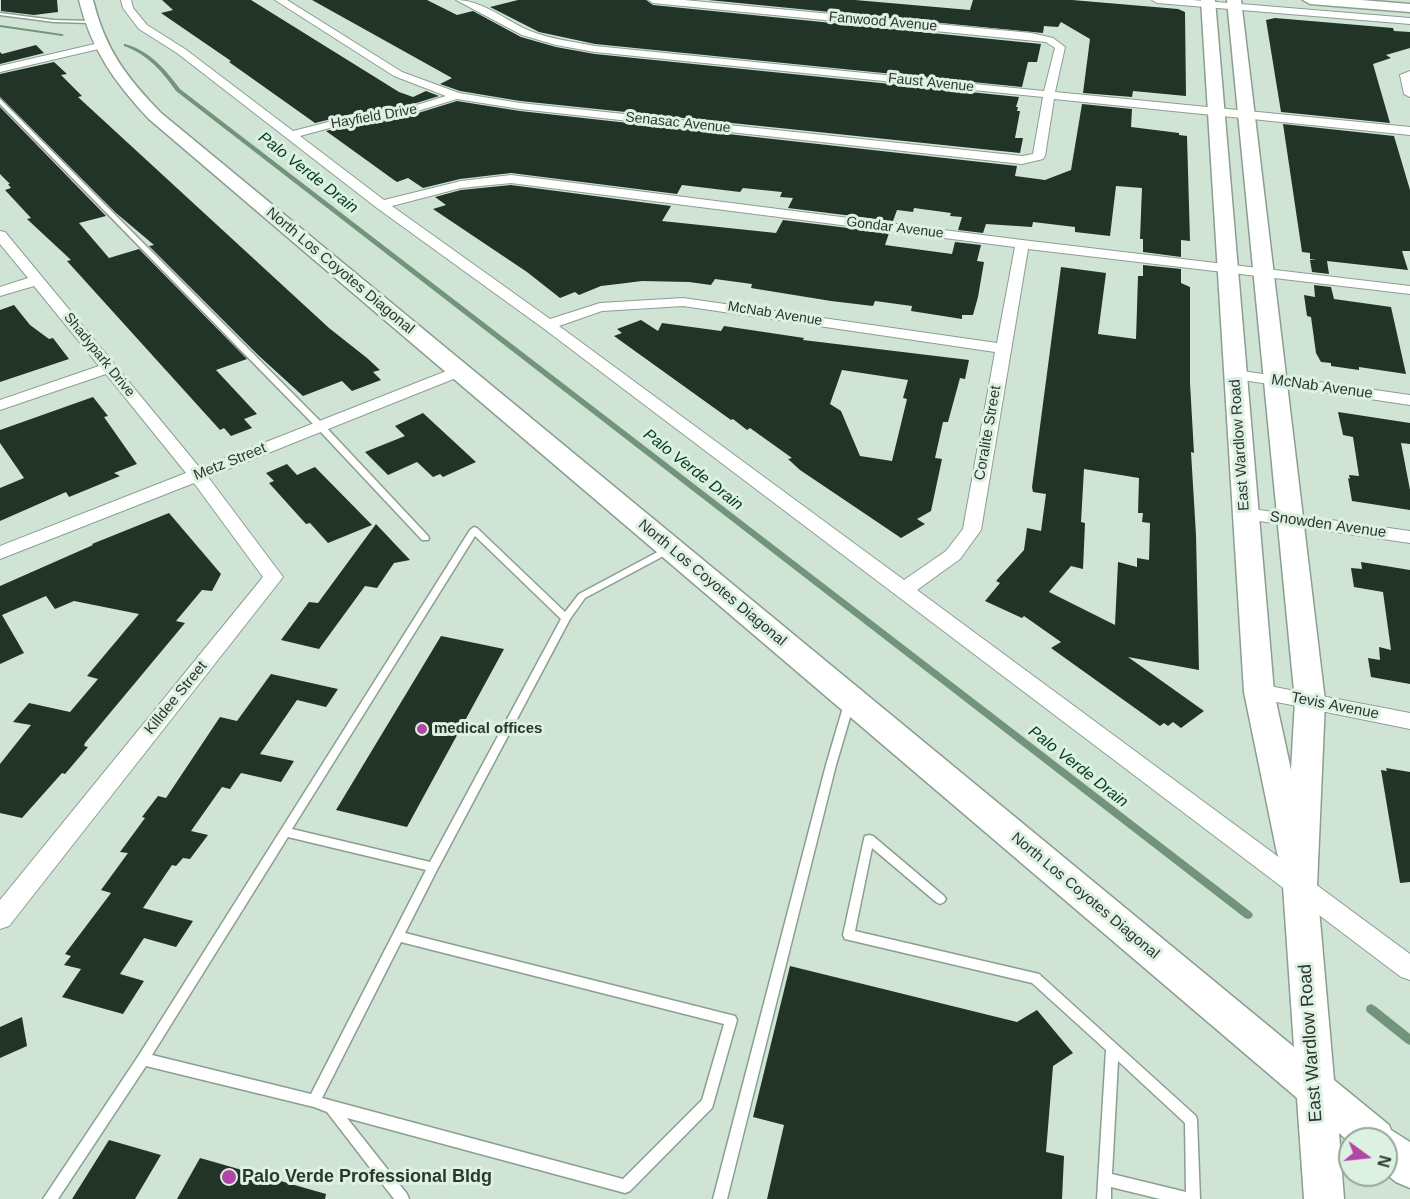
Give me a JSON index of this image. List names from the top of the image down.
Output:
{
  "streets": {
    "main road": ["North Los Coyotes Diagonal", "East Wardlow Road"],
    "street": [
      "Fanwood Avenue",
      "Faust Avenue",
      "Hayfield Drive",
      "Senasac Avenue",
      "Gondar Avenue",
      "McNab Avenue",
      "Shadypark Drive",
      "Coralite Street",
      "Metz Street",
      "Snowden Avenue",
      "Killdee Street",
      "Tevis Avenue"
    ]
  },
  "crossings": [
    ["Fanwood Avenue", "Faust Avenue"],
    ["Fanwood Avenue", "Senasac Avenue"],
    ["Faust Avenue", "Senasac Avenue"],
    ["Faust Avenue", "East Wardlow Road"],
    ["Hayfield Drive", "Senasac Avenue"],
    ["Gondar Avenue", "Coralite Street"],
    ["Gondar Avenue", "East Wardlow Road"],
    ["North Los Coyotes Diagonal", "East Wardlow Road"],
    ["North Los Coyotes Diagonal", "Metz Street"],
    ["McNab Avenue", "Coralite Street"],
    ["McNab Avenue", "East Wardlow Road"],
    ["Shadypark Drive", "Metz Street"],
    ["Shadypark Drive", "Killdee Street"],
    ["East Wardlow Road", "Snowden Avenue"],
    ["East Wardlow Road", "Tevis Avenue"],
    ["Metz Street", "Killdee Street"]
  ],
  "water": ["Palo Verde Drain"],
  "places": ["medical offices", "Palo Verde Professional Bldg"],
  "north": "right"
}
